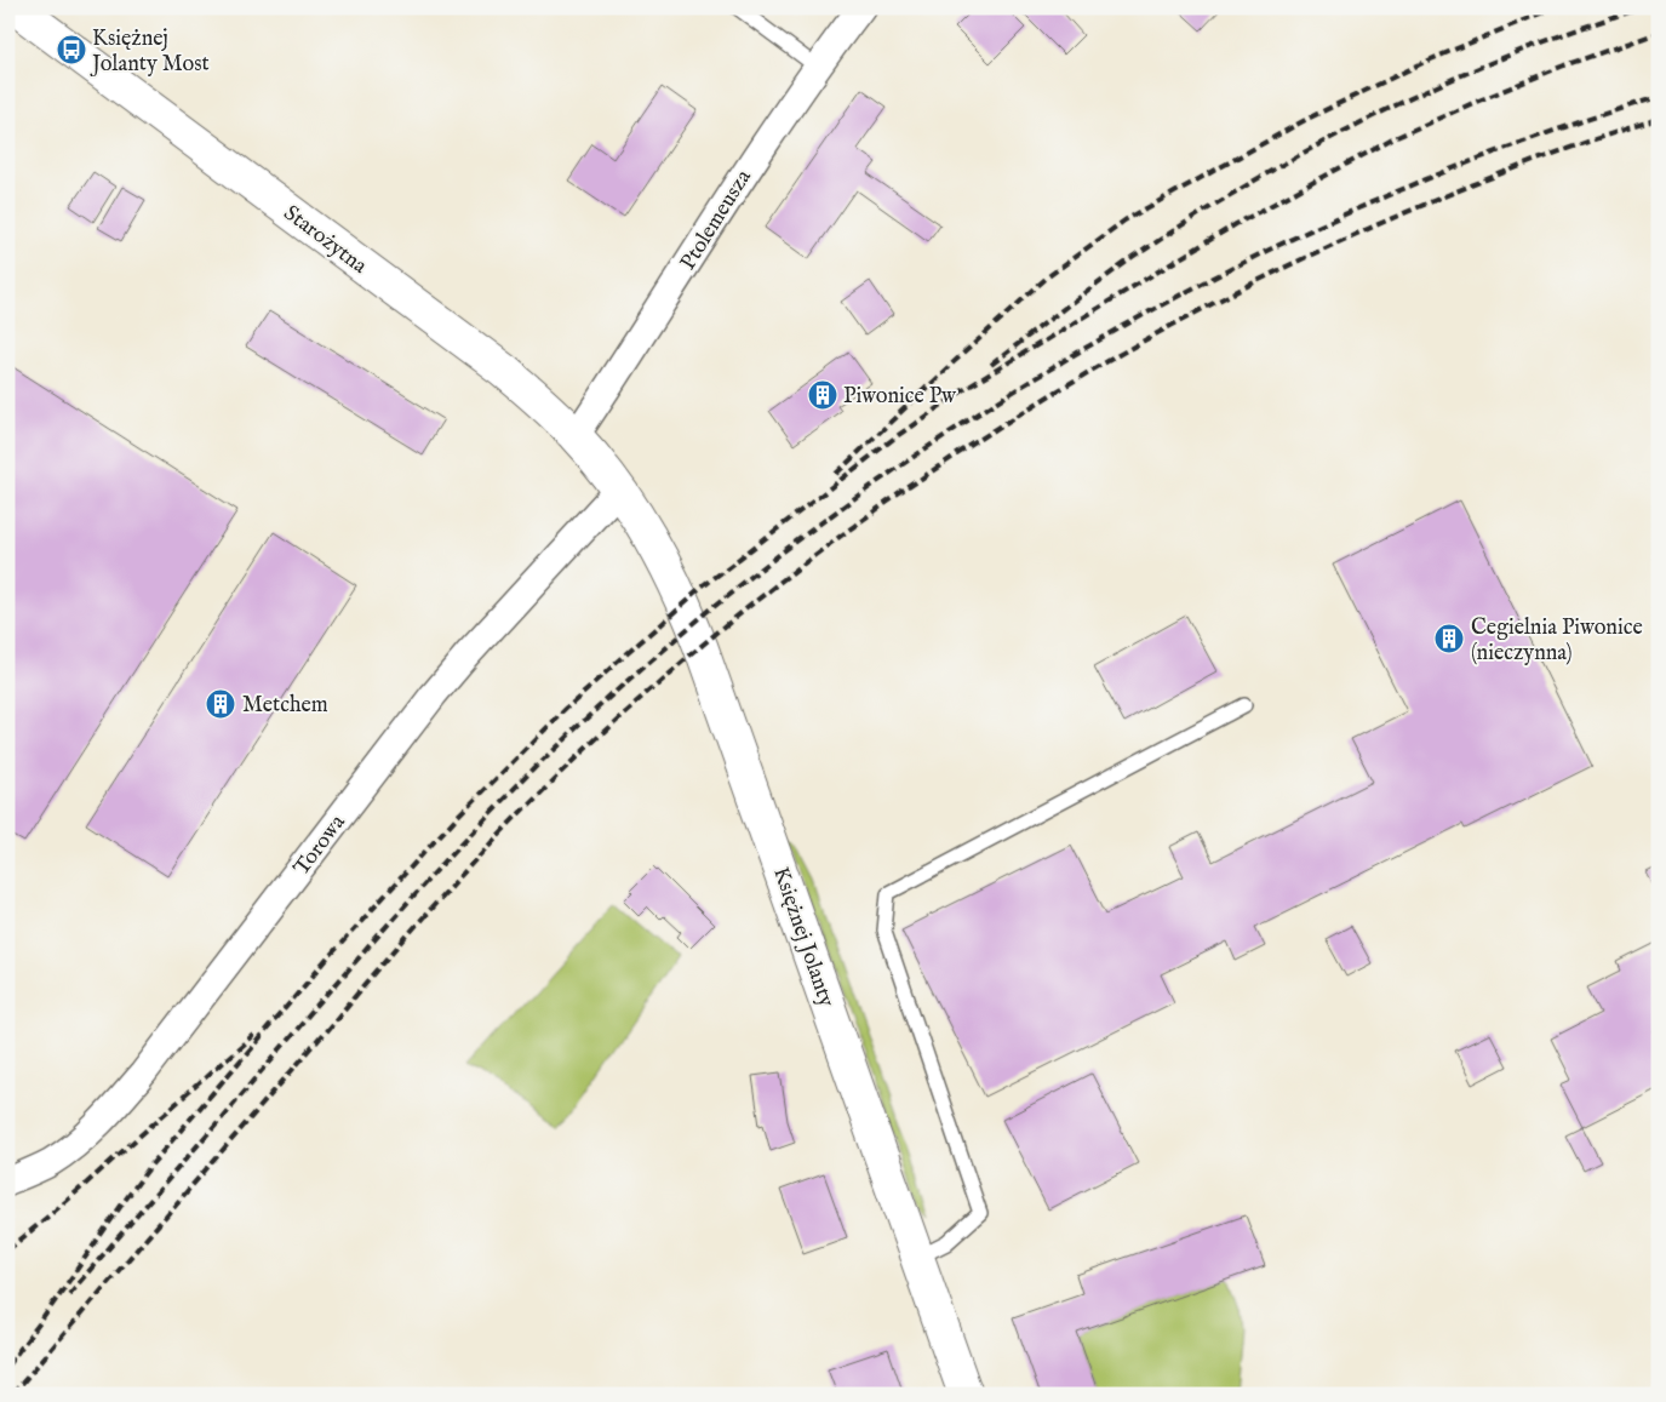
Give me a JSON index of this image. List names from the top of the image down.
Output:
{
  "streets": {
    "street": [
      "Ptolemeusza",
      "Starożytna",
      "Torowa",
      "Księżnej Jolanty"
    ]
  },
  "crossings": [
    ["Ptolemeusza", "Starożytna"],
    ["Starożytna", "Torowa"],
    ["Starożytna", "Księżnej Jolanty"],
    ["Torowa", "Księżnej Jolanty"]
  ],
  "places": {
    "bus stop": ["Księżnej Jolanty Most"],
    "building": ["Piwonice Pw", "Cegielnia Piwonice (nieczynna)", "Metchem"]
  }
}
